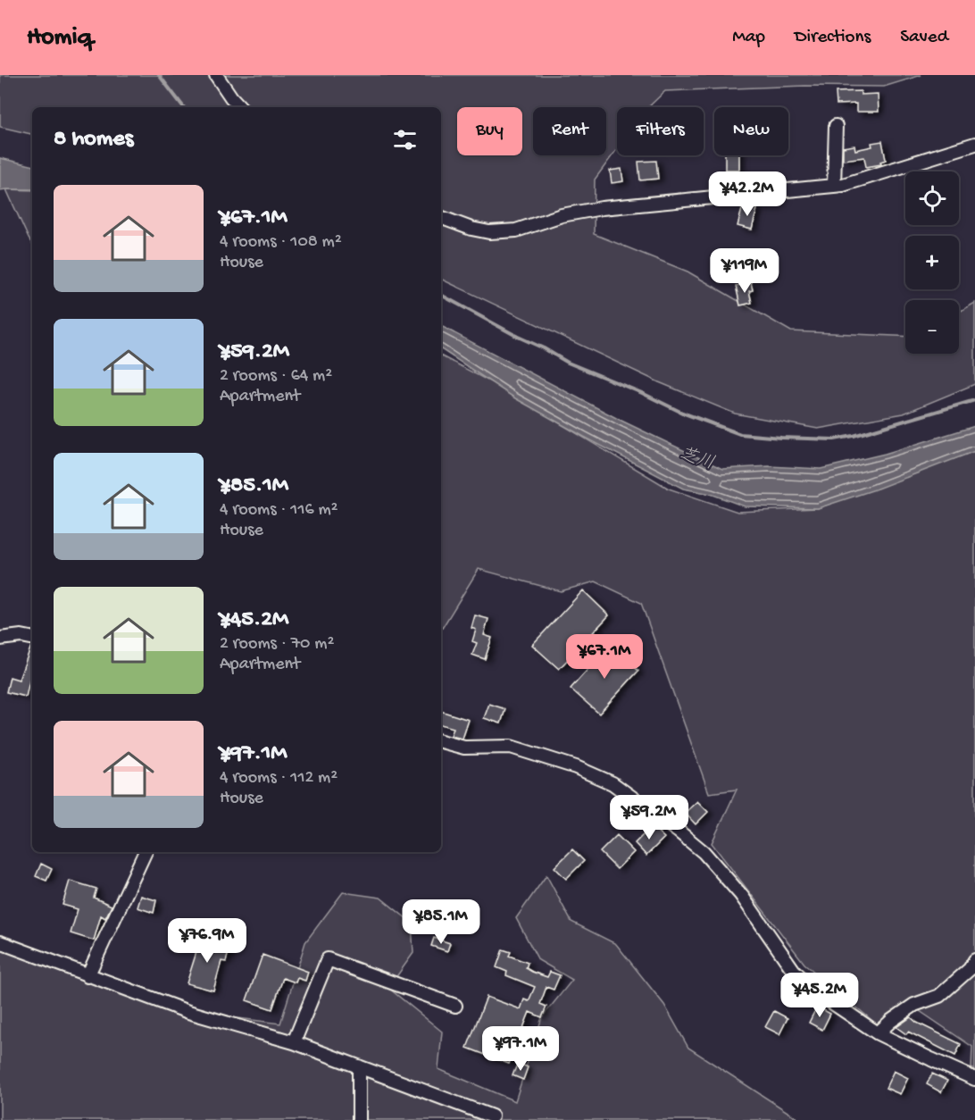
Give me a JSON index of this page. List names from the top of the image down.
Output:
{
  "water": ["芝川"],
  "page": {
    "header": "Homiq",
    "nav": ["Map", "Directions", "Saved"],
    "chip": [
      "Buy",
      "Rent",
      "Filters",
      "New"
    ],
    "heading": "8 homes",
    "map_buttons": ["+", "−"],
    "price": [
      "¥42.2M",
      "¥119M",
      "¥67.1M",
      "¥59.2M",
      "¥85.1M",
      "¥76.9M",
      "¥45.2M",
      "¥97.1M"
    ],
    "list": [
      {
        "name": "¥67.1M",
        "note": "4 rooms · 108 m² · House"
      },
      {
        "name": "¥59.2M",
        "note": "2 rooms · 64 m² · Apartment"
      },
      {
        "name": "¥85.1M",
        "note": "4 rooms · 116 m² · House"
      },
      {
        "name": "¥45.2M",
        "note": "2 rooms · 70 m² · Apartment"
      },
      {
        "name": "¥97.1M",
        "note": "4 rooms · 112 m² · House"
      }
    ]
  }
}
